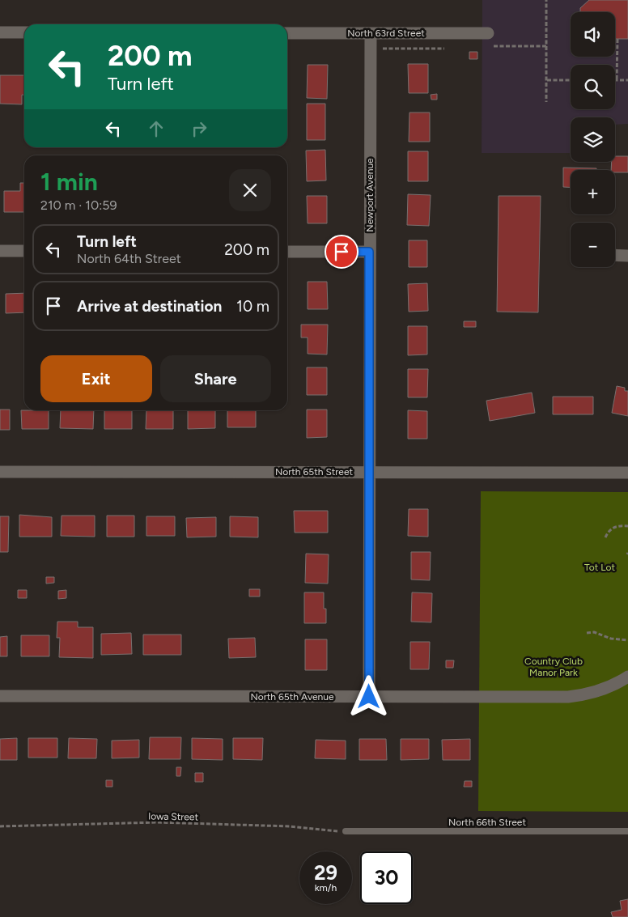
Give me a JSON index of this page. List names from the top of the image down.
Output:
{
  "streets": {
    "street": [
      "North 63rd Street",
      "Newport Avenue",
      "North 65th Street",
      "North 65th Avenue"
    ],
    "lane": ["North 66th Street"],
    "path": ["Iowa Street"]
  },
  "crossings": [
    ["North 63rd Street", "Newport Avenue"],
    ["Newport Avenue", "North 65th Street"],
    ["Newport Avenue", "North 65th Avenue"],
    ["Iowa Street", "North 66th Street"]
  ],
  "parks": ["Tot Lot", "Country Club Manor Park"],
  "page": {
    "map_buttons": ["+", "−"],
    "turn": ["200 m", "Turn left"],
    "heading": ["1 min", "210 m · 10:59"],
    "list": [
      {
        "name": "Turn left",
        "note": "North 64th Street",
        "value": "200 m"
      },
      {
        "name": "Arrive at destination",
        "value": "10 m"
      }
    ],
    "buttons": ["Exit", "Share"],
    "speed": "29 km/h",
    "limit": "30"
  }
}
